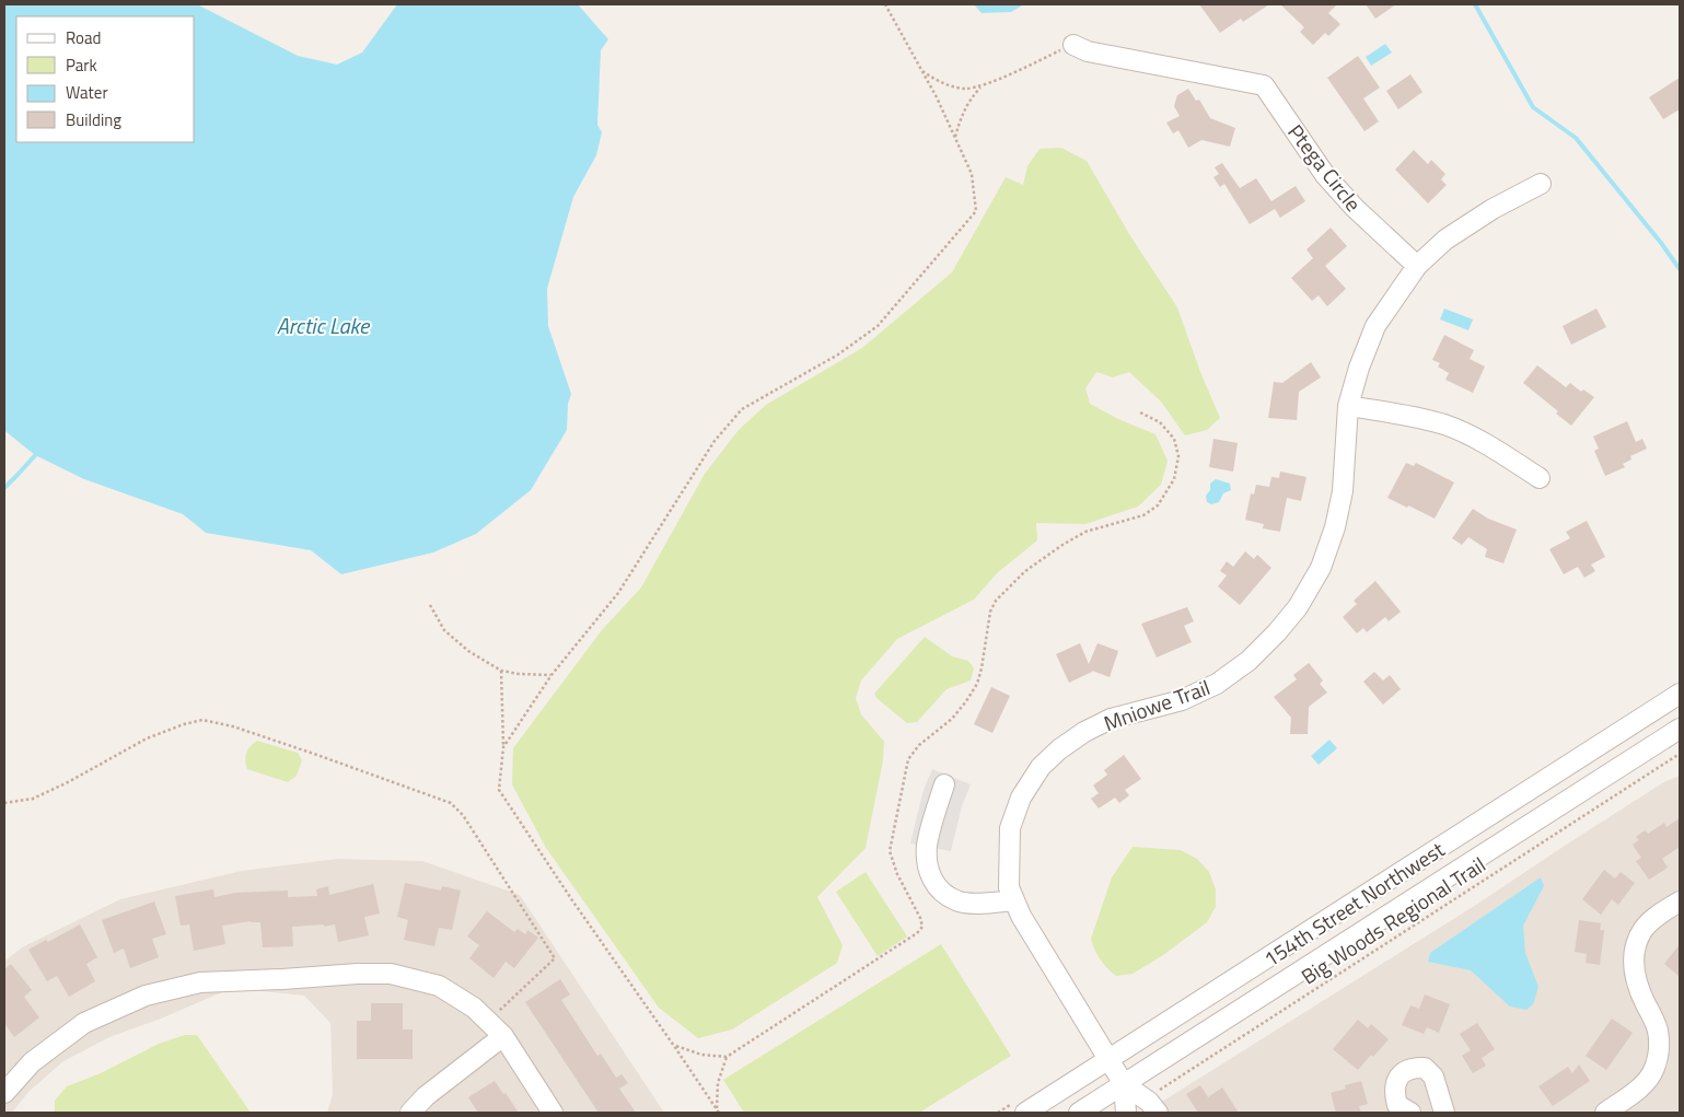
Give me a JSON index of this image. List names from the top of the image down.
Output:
{
  "streets": {
    "street": ["Ptega Circle", "Mniowe Trail", "154th Street Northwest"],
    "path": ["Big Woods Regional Trail"]
  },
  "crossings": [
    ["Ptega Circle", "Mniowe Trail"],
    ["Mniowe Trail", "154th Street Northwest"]
  ],
  "water": ["Arctic Lake"],
  "legend": [
    "Road",
    "Park",
    "Water",
    "Building"
  ]
}
